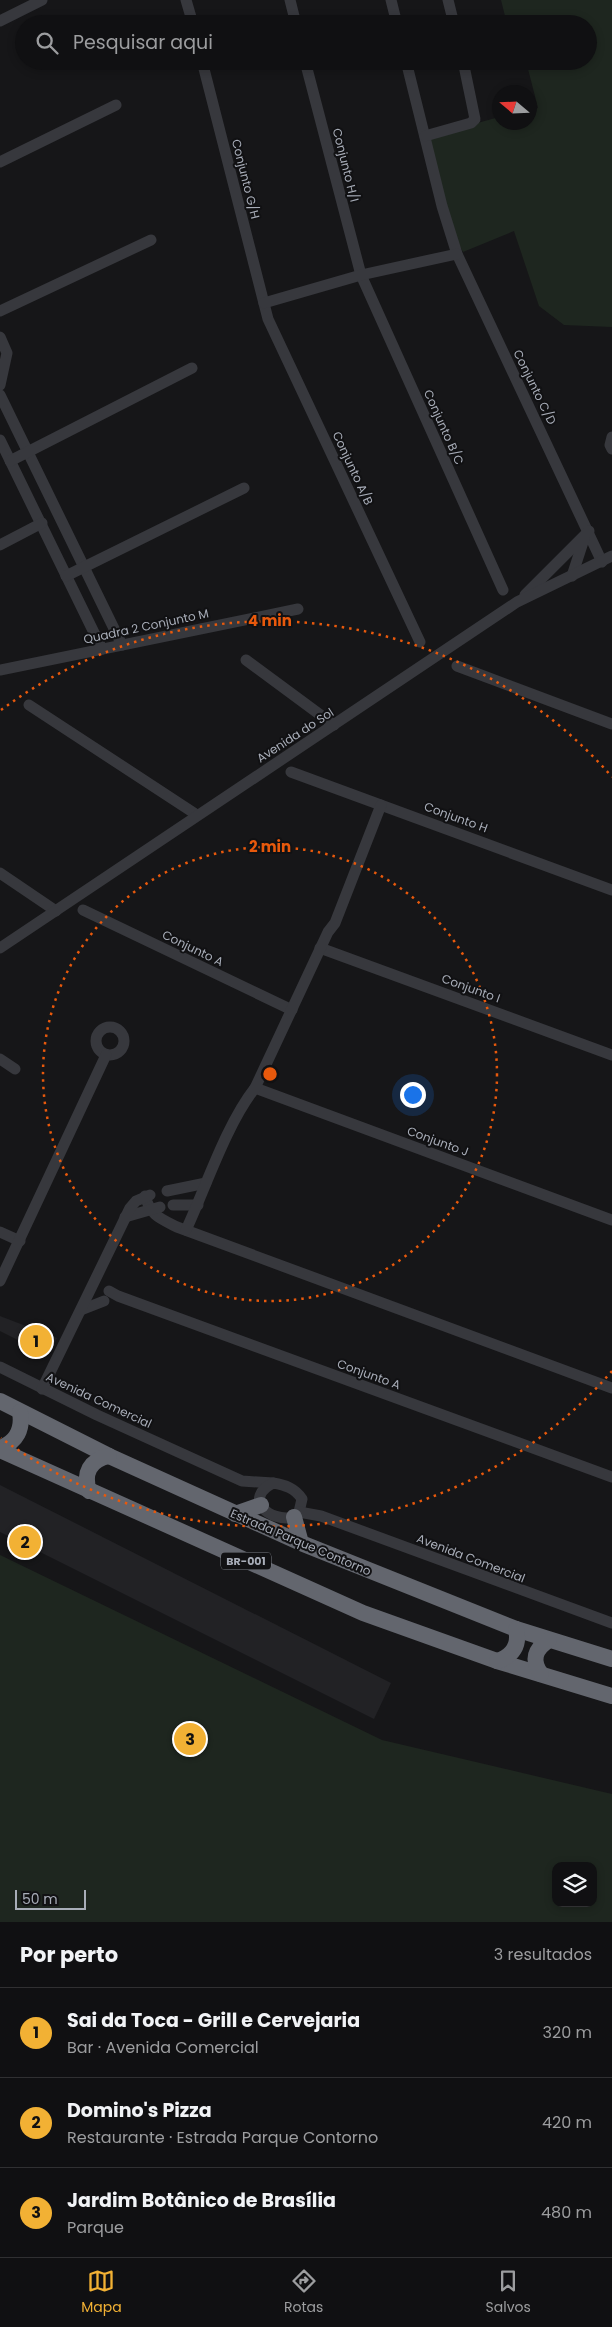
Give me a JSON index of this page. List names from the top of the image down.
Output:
{
  "streets": {
    "highway": ["Estrada Parque Contorno", "BR-001"],
    "street": [
      "Conjunto H/I",
      "Conjunto G/H",
      "Conjunto C/D",
      "Conjunto B/C",
      "Conjunto A/B",
      "Quadra 2 Conjunto M",
      "Avenida do Sol",
      "Conjunto H",
      "Conjunto A",
      "Conjunto I",
      "Conjunto J",
      "Avenida Comercial"
    ]
  },
  "crossings": [
    ["Conjunto H/I", "Conjunto B/C"],
    ["Conjunto G/H", "Conjunto A/B"],
    ["Conjunto C/D", "Avenida do Sol"]
  ],
  "scale_bar": "50 m",
  "north": "left",
  "page": {
    "search": "Pesquisar aqui",
    "pins": ["1", "2", "3"],
    "scale": "50 m",
    "heading": ["Por perto", "3 resultados"],
    "list": [
      {
        "mark": "1",
        "name": "Sai da Toca - Grill e Cervejaria",
        "note": "Bar · Avenida Comercial",
        "value": "320 m"
      },
      {
        "mark": "2",
        "name": "Domino's Pizza",
        "note": "Restaurante · Estrada Parque Contorno",
        "value": "420 m"
      },
      {
        "mark": "3",
        "name": "Jardim Botânico de Brasília",
        "note": "Parque",
        "value": "480 m"
      }
    ],
    "nav": ["Mapa", "Rotas", "Salvos"]
  },
  "rings": ["4 min", "2 min"]
}
